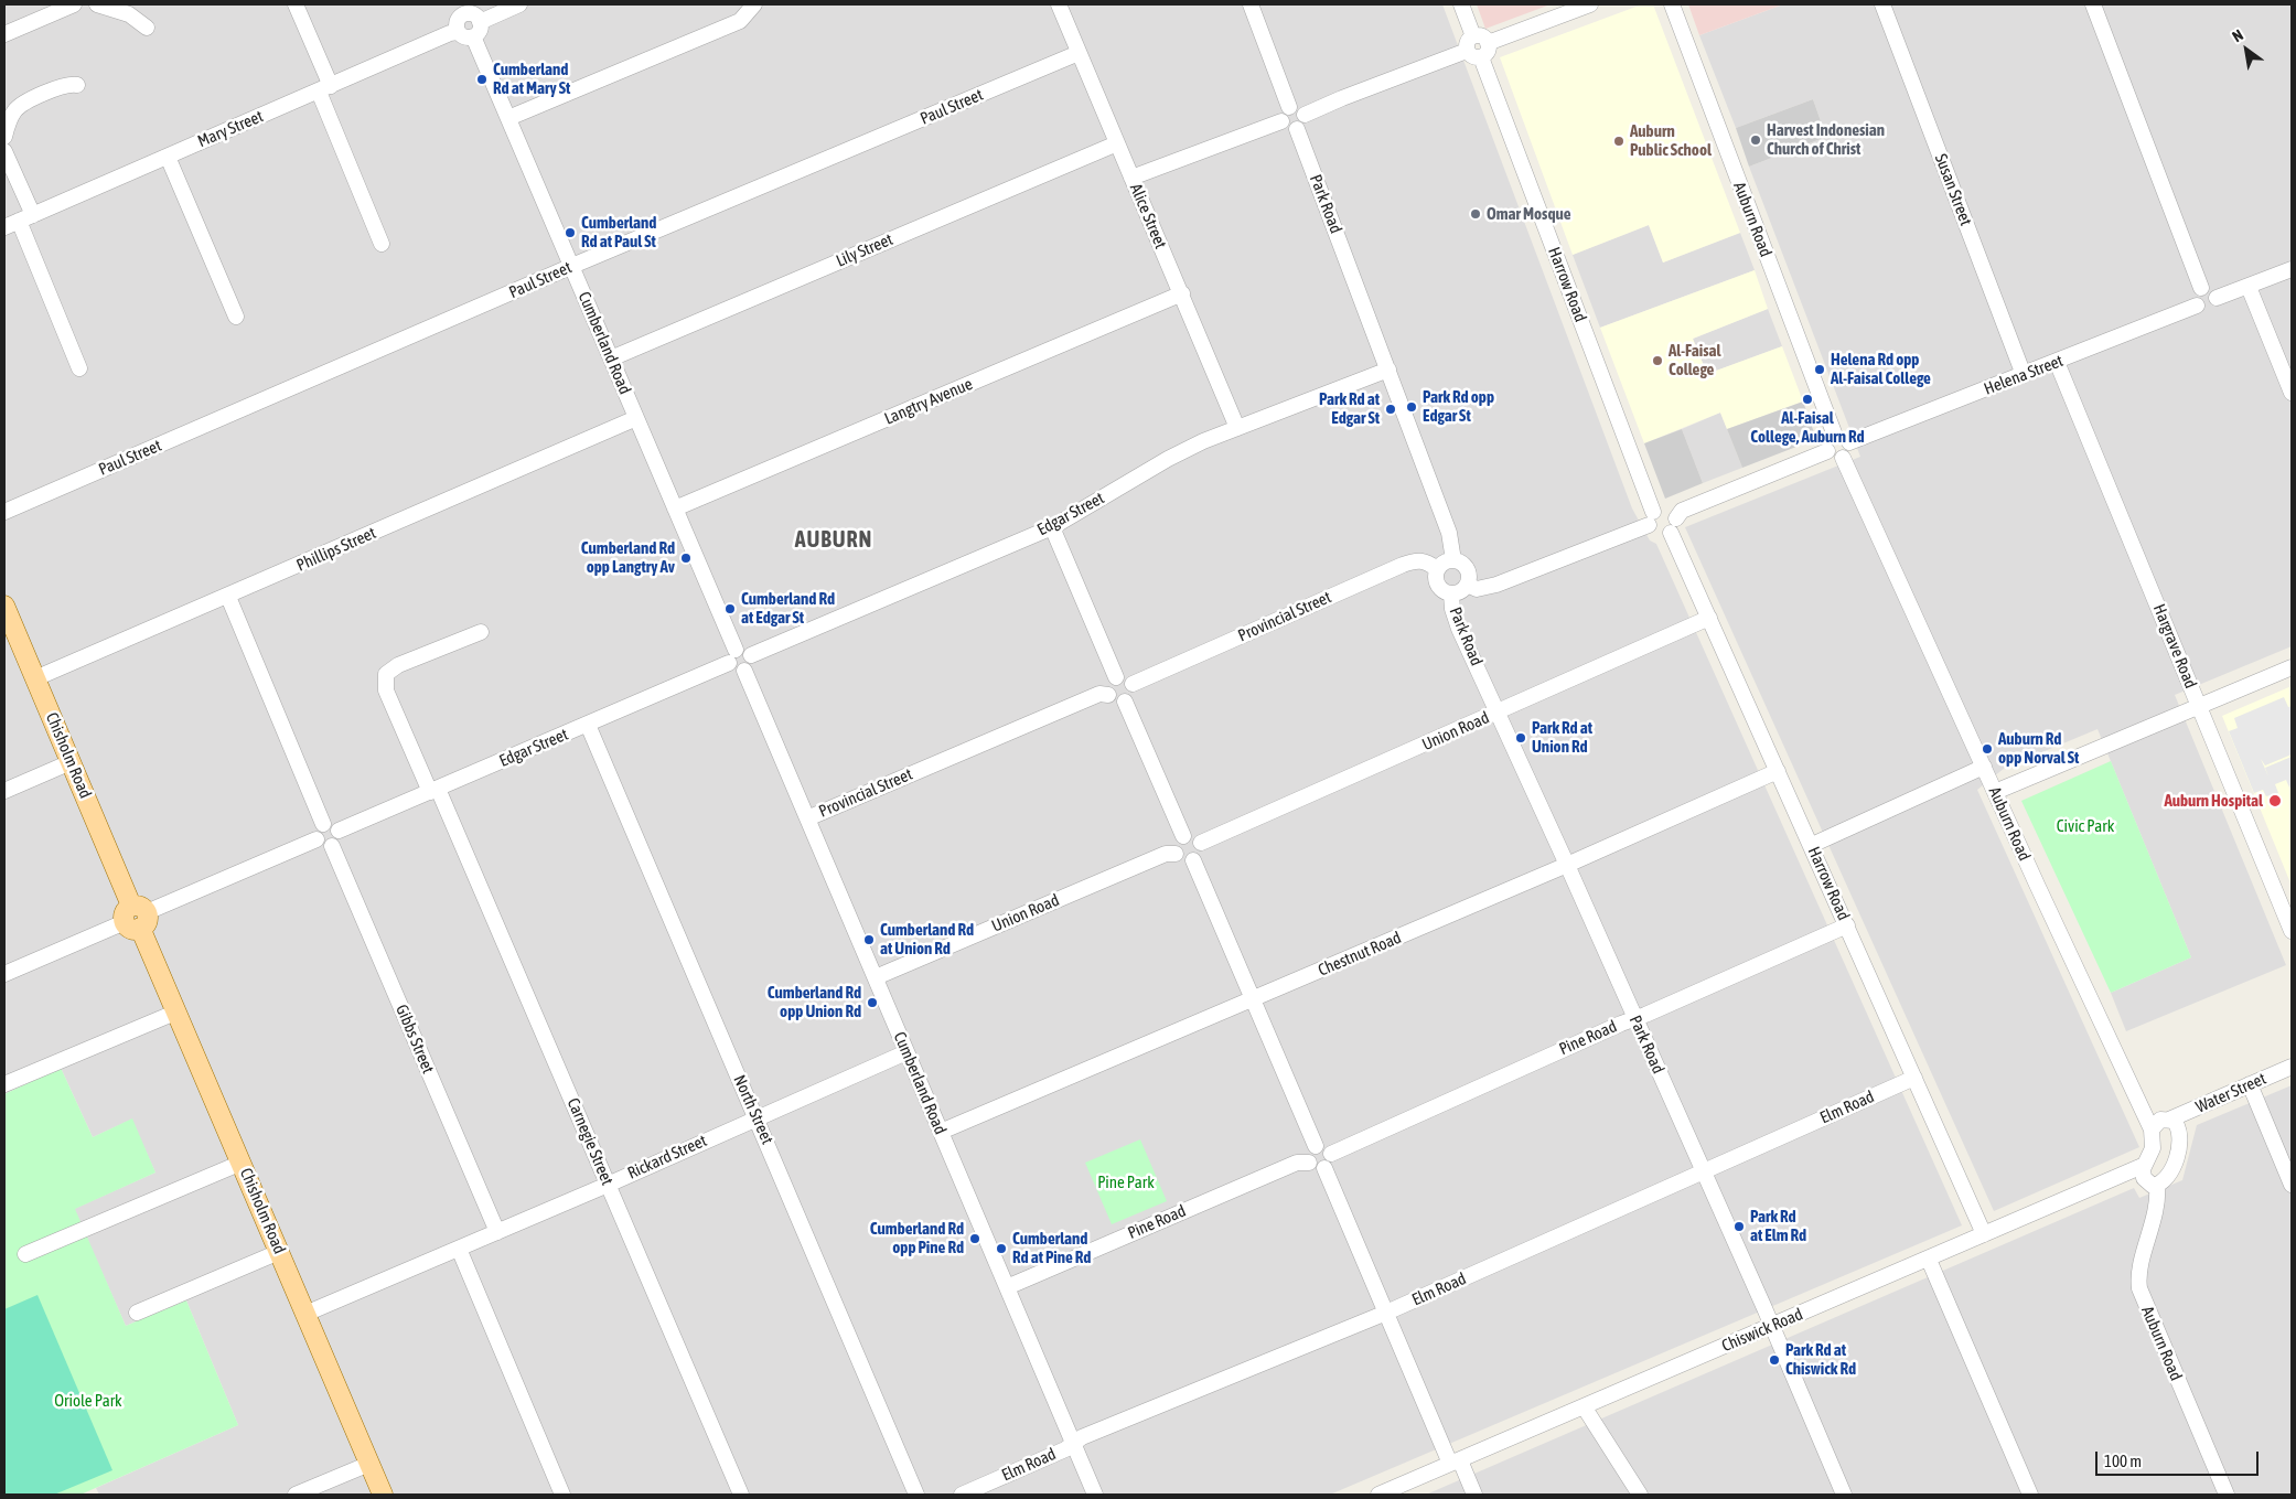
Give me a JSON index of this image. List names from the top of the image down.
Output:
{
  "streets": {
    "main road": ["Chisholm Road"],
    "street": [
      "Paul Street",
      "Mary Street",
      "Susan Street",
      "Park Road",
      "Alice Street",
      "Auburn Road",
      "Lily Street",
      "Harrow Road",
      "Cumberland Road",
      "Helena Street",
      "Langtry Avenue",
      "Edgar Street",
      "Phillips Street",
      "Provincial Street",
      "Hargrave Road",
      "Union Road",
      "Chestnut Road",
      "Pine Road",
      "Gibbs Street",
      "Water Street",
      "Elm Road",
      "North Street",
      "Carnegie Street",
      "Rickard Street",
      "Chiswick Road"
    ]
  },
  "crossings": [
    ["Paul Street", "Alice Street"],
    ["Paul Street", "Cumberland Road"],
    ["Mary Street", "Cumberland Road"],
    ["Susan Street", "Helena Street"],
    ["Park Road", "Edgar Street"],
    ["Park Road", "Provincial Street"],
    ["Park Road", "Union Road"],
    ["Park Road", "Chestnut Road"],
    ["Park Road", "Pine Road"],
    ["Park Road", "Elm Road"],
    ["Park Road", "Chiswick Road"],
    ["Alice Street", "Lily Street"],
    ["Alice Street", "Langtry Avenue"],
    ["Alice Street", "Edgar Street"],
    ["Auburn Road", "Helena Street"],
    ["Auburn Road", "Water Street"],
    ["Lily Street", "Cumberland Road"],
    ["Harrow Road", "Union Road"],
    ["Harrow Road", "Chestnut Road"],
    ["Harrow Road", "Pine Road"],
    ["Harrow Road", "Elm Road"],
    ["Harrow Road", "Chiswick Road"],
    ["Cumberland Road", "Langtry Avenue"],
    ["Cumberland Road", "Edgar Street"],
    ["Cumberland Road", "Phillips Street"],
    ["Cumberland Road", "Provincial Street"],
    ["Cumberland Road", "Union Road"],
    ["Cumberland Road", "Chestnut Road"],
    ["Cumberland Road", "Pine Road"],
    ["Cumberland Road", "Elm Road"],
    ["Cumberland Road", "Rickard Street"],
    ["Helena Street", "Hargrave Road"],
    ["Edgar Street", "Gibbs Street"],
    ["Edgar Street", "North Street"],
    ["Edgar Street", "Carnegie Street"],
    ["Phillips Street", "Chisholm Road"],
    ["Chisholm Road", "Rickard Street"],
    ["Gibbs Street", "Rickard Street"],
    ["North Street", "Rickard Street"],
    ["Carnegie Street", "Rickard Street"]
  ],
  "districts": ["AUBURN"],
  "parks": ["Civic Park", "Pine Park", "Oriole Park"],
  "places": [
    "Cumberland Rd at Mary St",
    "Harvest Indonesian Church of Christ",
    "Auburn Public School",
    "Omar Mosque",
    "Cumberland Rd at Paul St",
    "Al-Faisal College",
    "Helena Rd opp Al-Faisal College",
    "Al-Faisal College, Auburn Rd",
    "Park Rd opp Edgar St",
    "Park Rd at Edgar St",
    "Cumberland Rd opp Langtry Av",
    "Cumberland Rd at Edgar St",
    "Park Rd at Union Rd",
    "Auburn Rd opp Norval St",
    "Auburn Hospital",
    "Cumberland Rd at Union Rd",
    "Cumberland Rd opp Union Rd",
    "Park Rd at Elm Rd",
    "Cumberland Rd opp Pine Rd",
    "Cumberland Rd at Pine Rd",
    "Park Rd at Chiswick Rd"
  ],
  "scale_bar": "100 m",
  "north": "top left"
}
